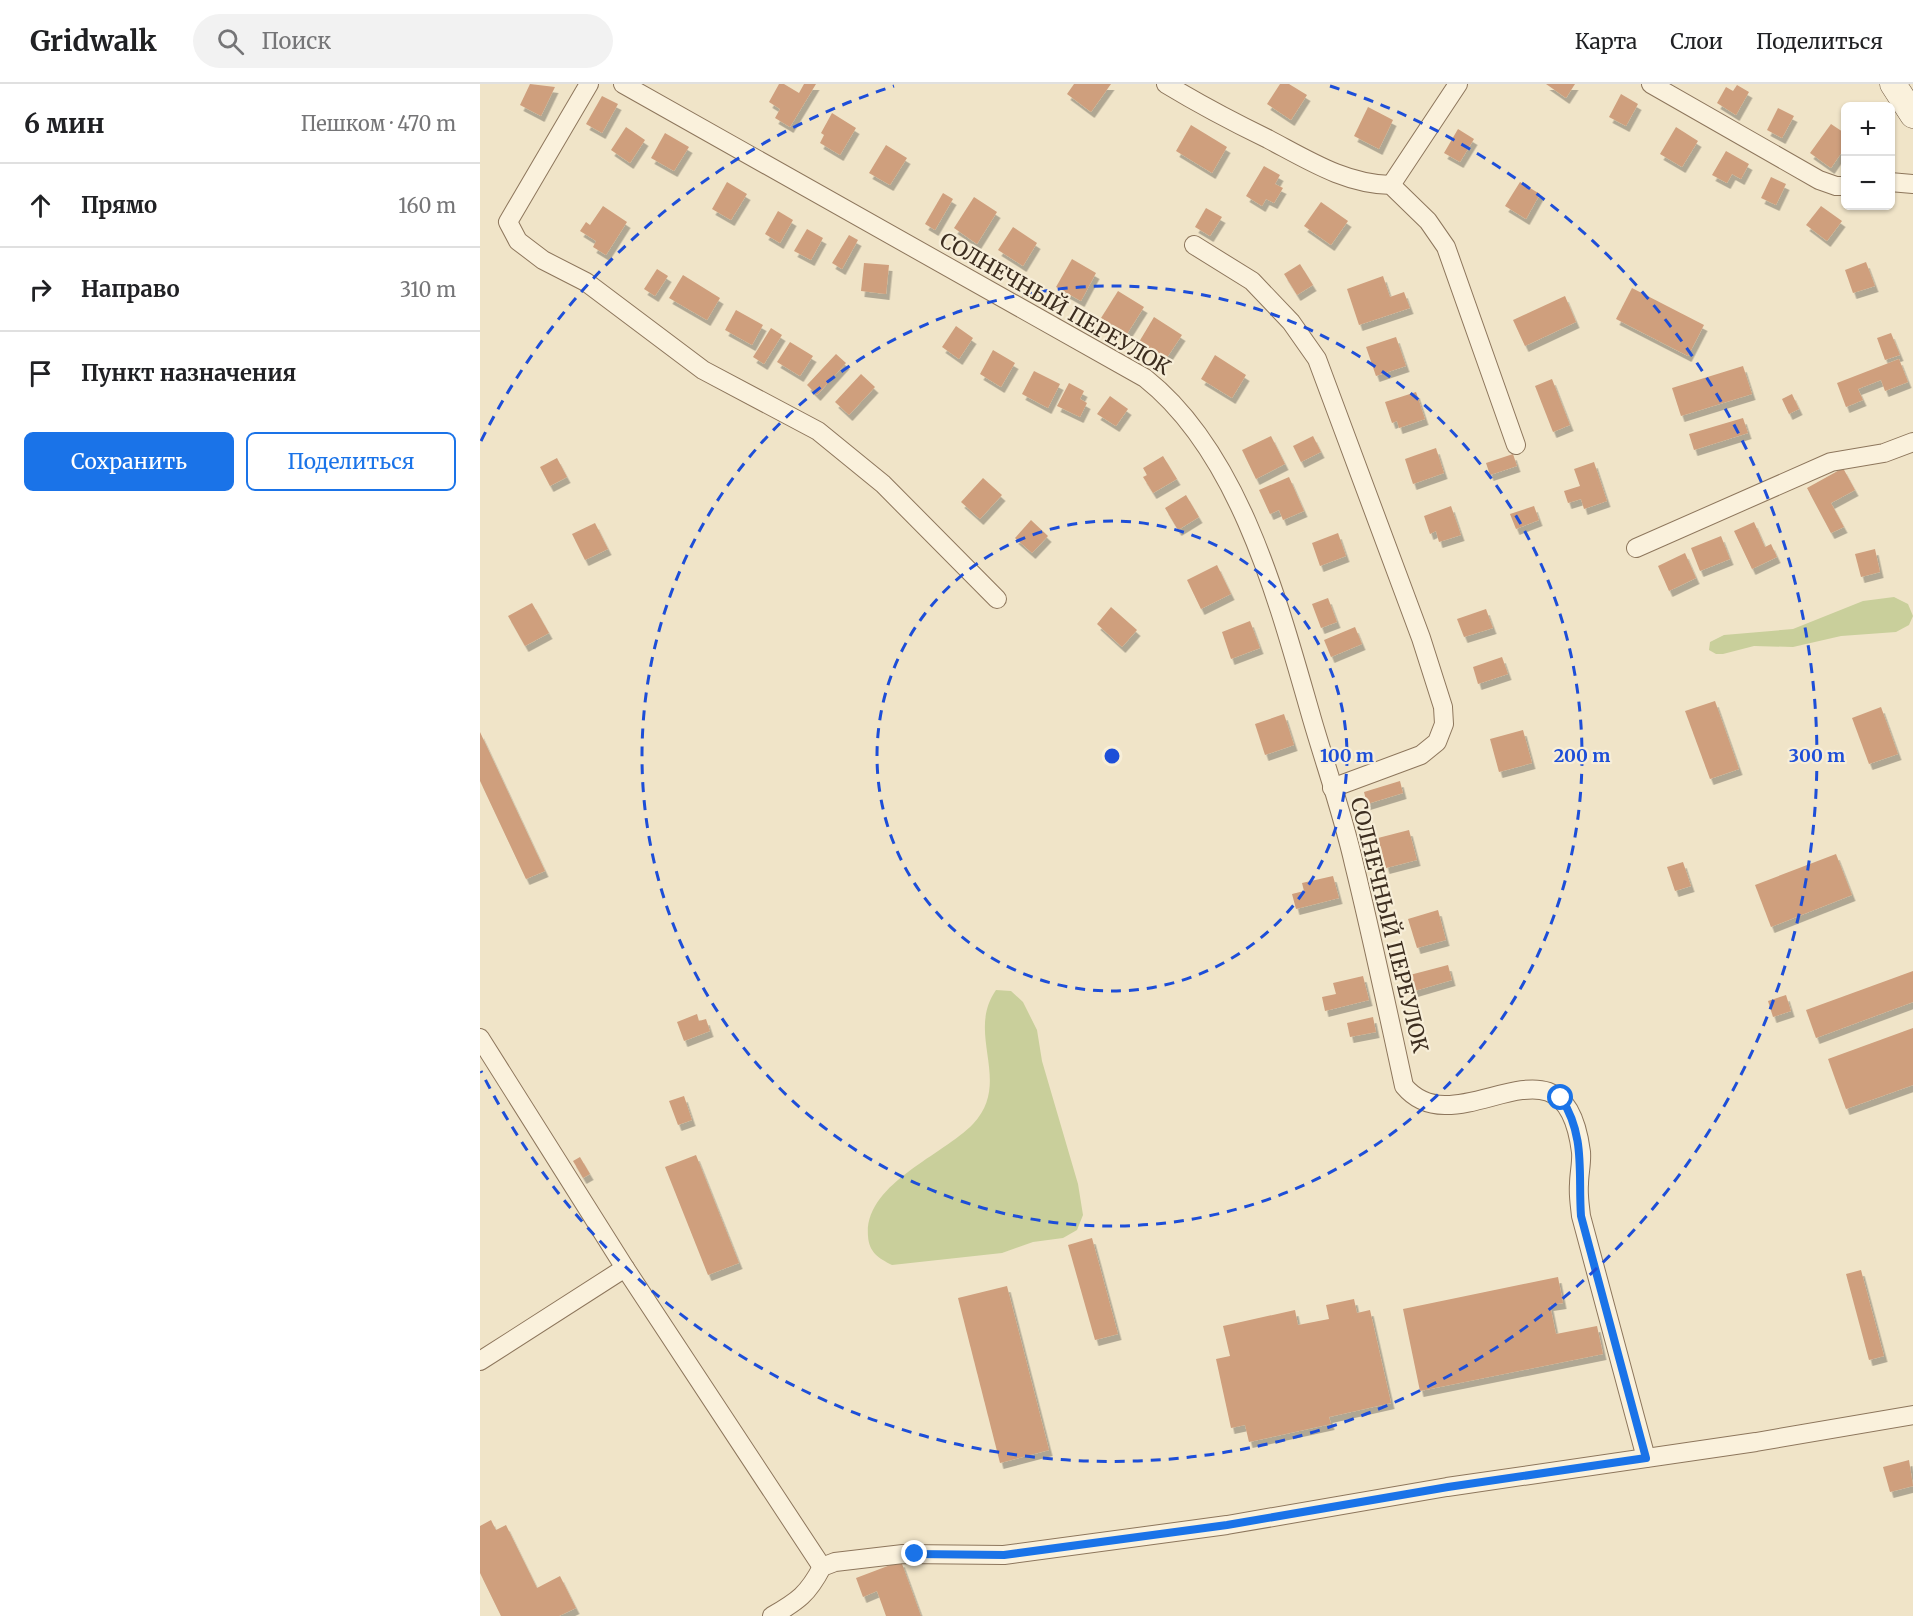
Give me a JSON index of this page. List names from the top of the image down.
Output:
{
  "streets": {
    "street": ["СОЛНЕЧНЫЙ ПЕРЕУЛОК"]
  },
  "page": {
    "header": "Gridwalk",
    "search": "Поиск",
    "nav": ["Карта", "Слои", "Поделиться"],
    "heading": ["6 мин", "Пешком · 470 m"],
    "map_buttons": ["+", "−"],
    "list": [
      ["Прямо", "160 m"],
      ["Направо", "310 m"],
      "Пункт назначения"
    ],
    "buttons": ["Сохранить", "Поделиться"]
  },
  "rings": ["100 m", "200 m", "300 m"]
}
